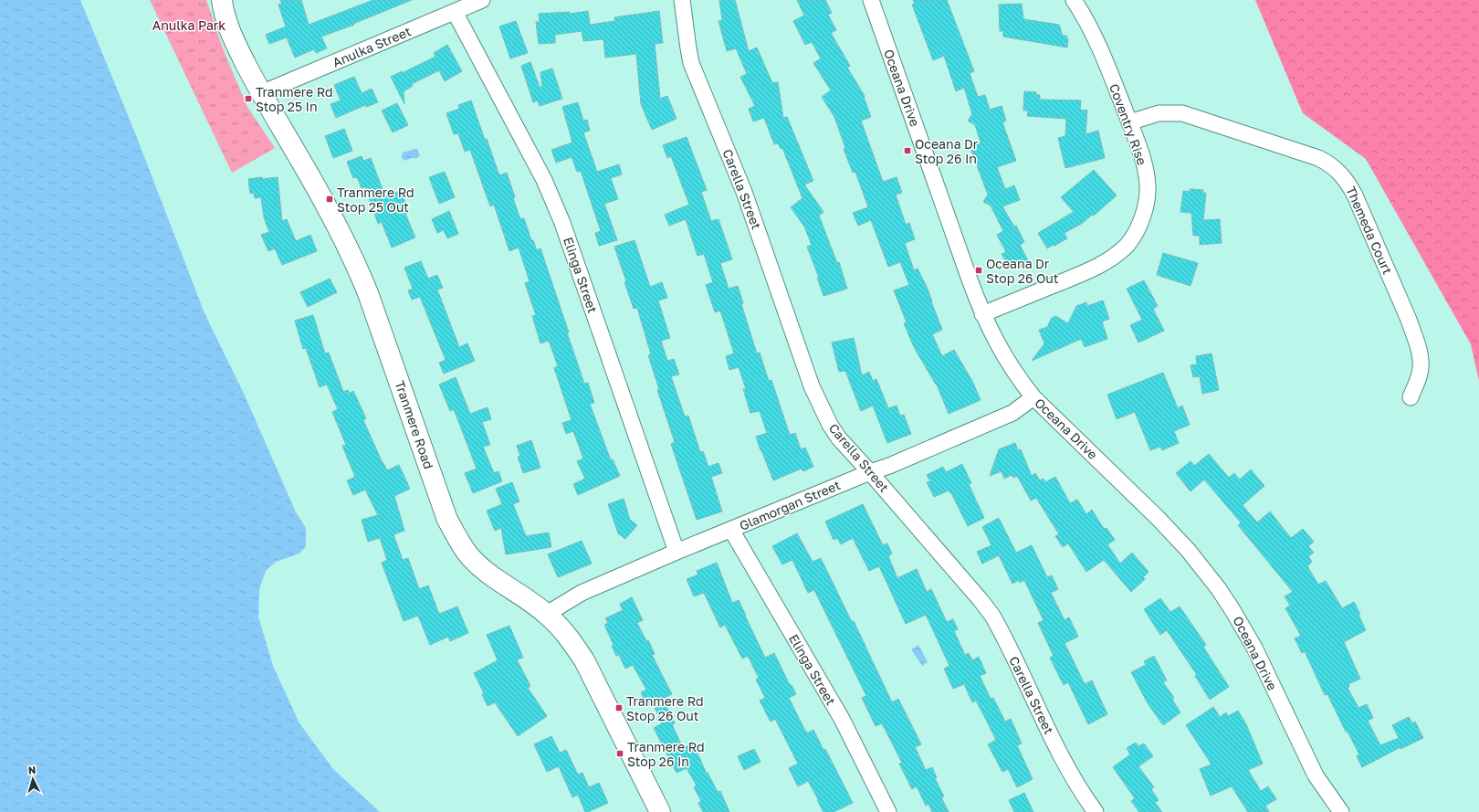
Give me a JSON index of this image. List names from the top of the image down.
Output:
{
  "streets": {
    "street": [
      "Anulka Street",
      "Oceana Drive",
      "Coventry Rise",
      "Carella Street",
      "Themeda Court",
      "Elinga Street",
      "Tranmere Road",
      "Glamorgan Street"
    ]
  },
  "crossings": [
    ["Anulka Street", "Elinga Street"],
    ["Anulka Street", "Tranmere Road"],
    ["Oceana Drive", "Coventry Rise"],
    ["Oceana Drive", "Glamorgan Street"],
    ["Coventry Rise", "Themeda Court"],
    ["Carella Street", "Glamorgan Street"],
    ["Elinga Street", "Glamorgan Street"],
    ["Tranmere Road", "Glamorgan Street"]
  ],
  "parks": ["Anulka Park"],
  "places": {
    "transit": [
      "Tranmere Rd Stop 25 In",
      "Oceana Dr Stop 26 In",
      "Tranmere Rd Stop 25 Out",
      "Oceana Dr Stop 26 Out",
      "Tranmere Rd Stop 26 Out",
      "Tranmere Rd Stop 26 In"
    ]
  },
  "north": "top"
}
